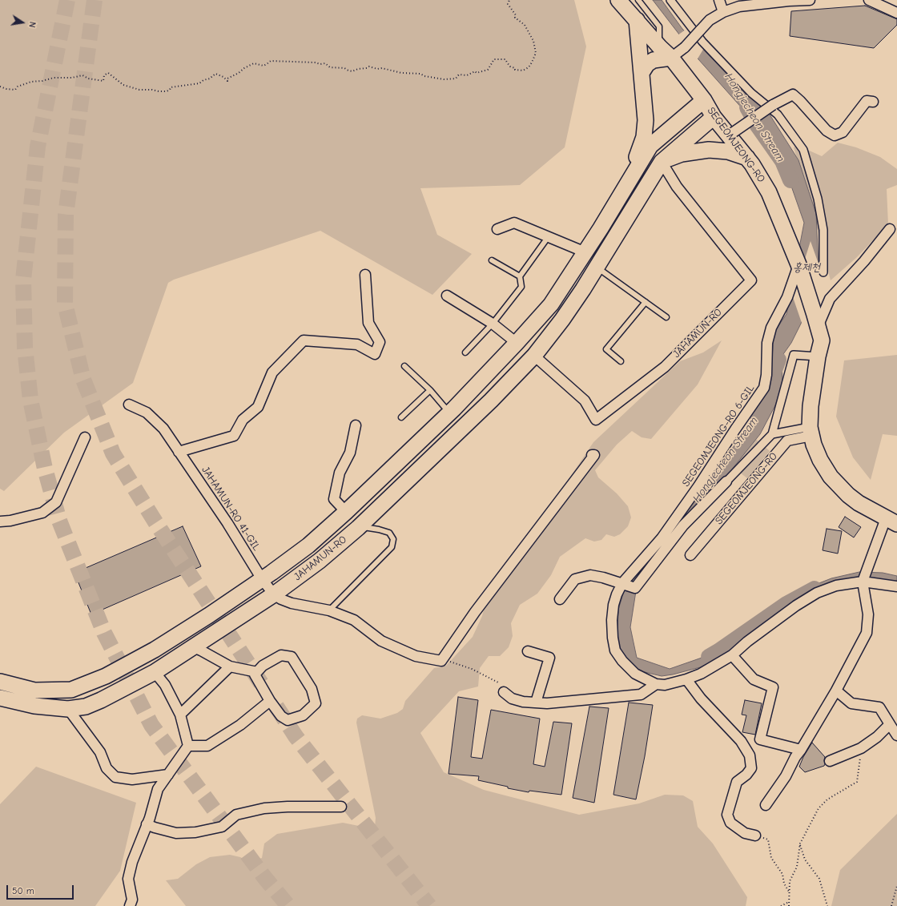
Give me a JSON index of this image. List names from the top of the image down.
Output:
{
  "streets": {
    "main road": ["SEGEOMJEONG-RO", "JAHAMUN-RO"],
    "street": ["SEGEOMJEONG-RO 6-GIL", "JAHAMUN-RO 41-GIL"]
  },
  "crossings": [
    ["SEGEOMJEONG-RO", "JAHAMUN-RO"],
    ["SEGEOMJEONG-RO", "SEGEOMJEONG-RO 6-GIL"],
    ["JAHAMUN-RO", "JAHAMUN-RO 41-GIL"]
  ],
  "water": ["Hongjecheon Stream", "홍제천"],
  "scale_bar": "50 m",
  "north": "right"
}
